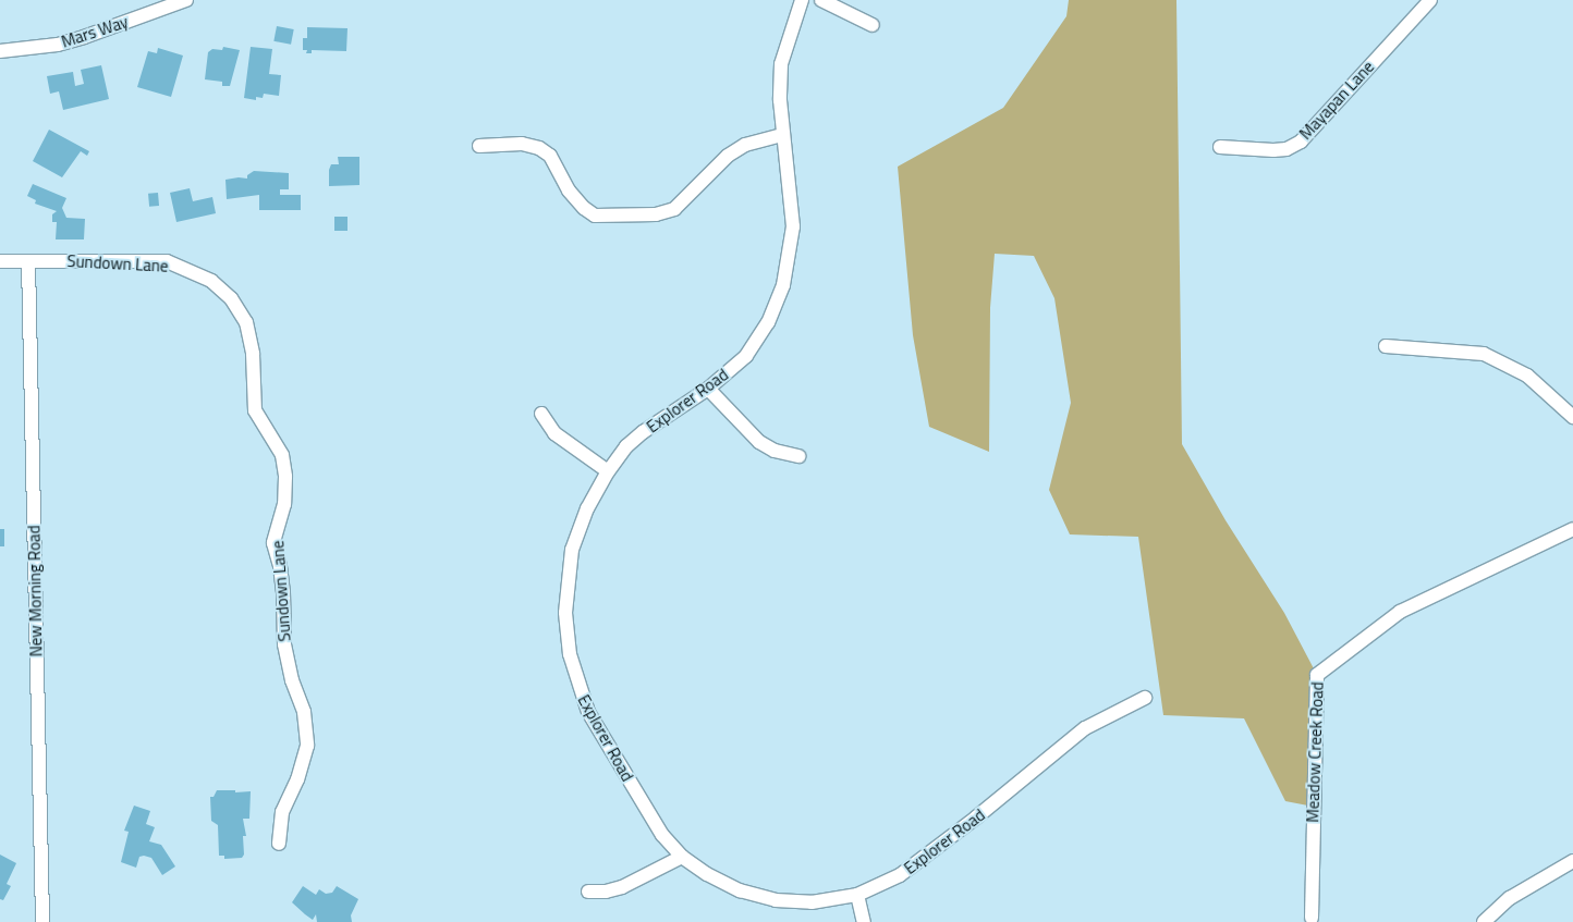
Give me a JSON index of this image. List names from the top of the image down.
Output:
{
  "streets": {
    "street": [
      "Mars Way",
      "Mayapan Lane",
      "Sundown Lane",
      "Explorer Road",
      "New Morning Road",
      "Meadow Creek Road"
    ]
  },
  "crossings": [
    ["Sundown Lane", "New Morning Road"]
  ]
}
